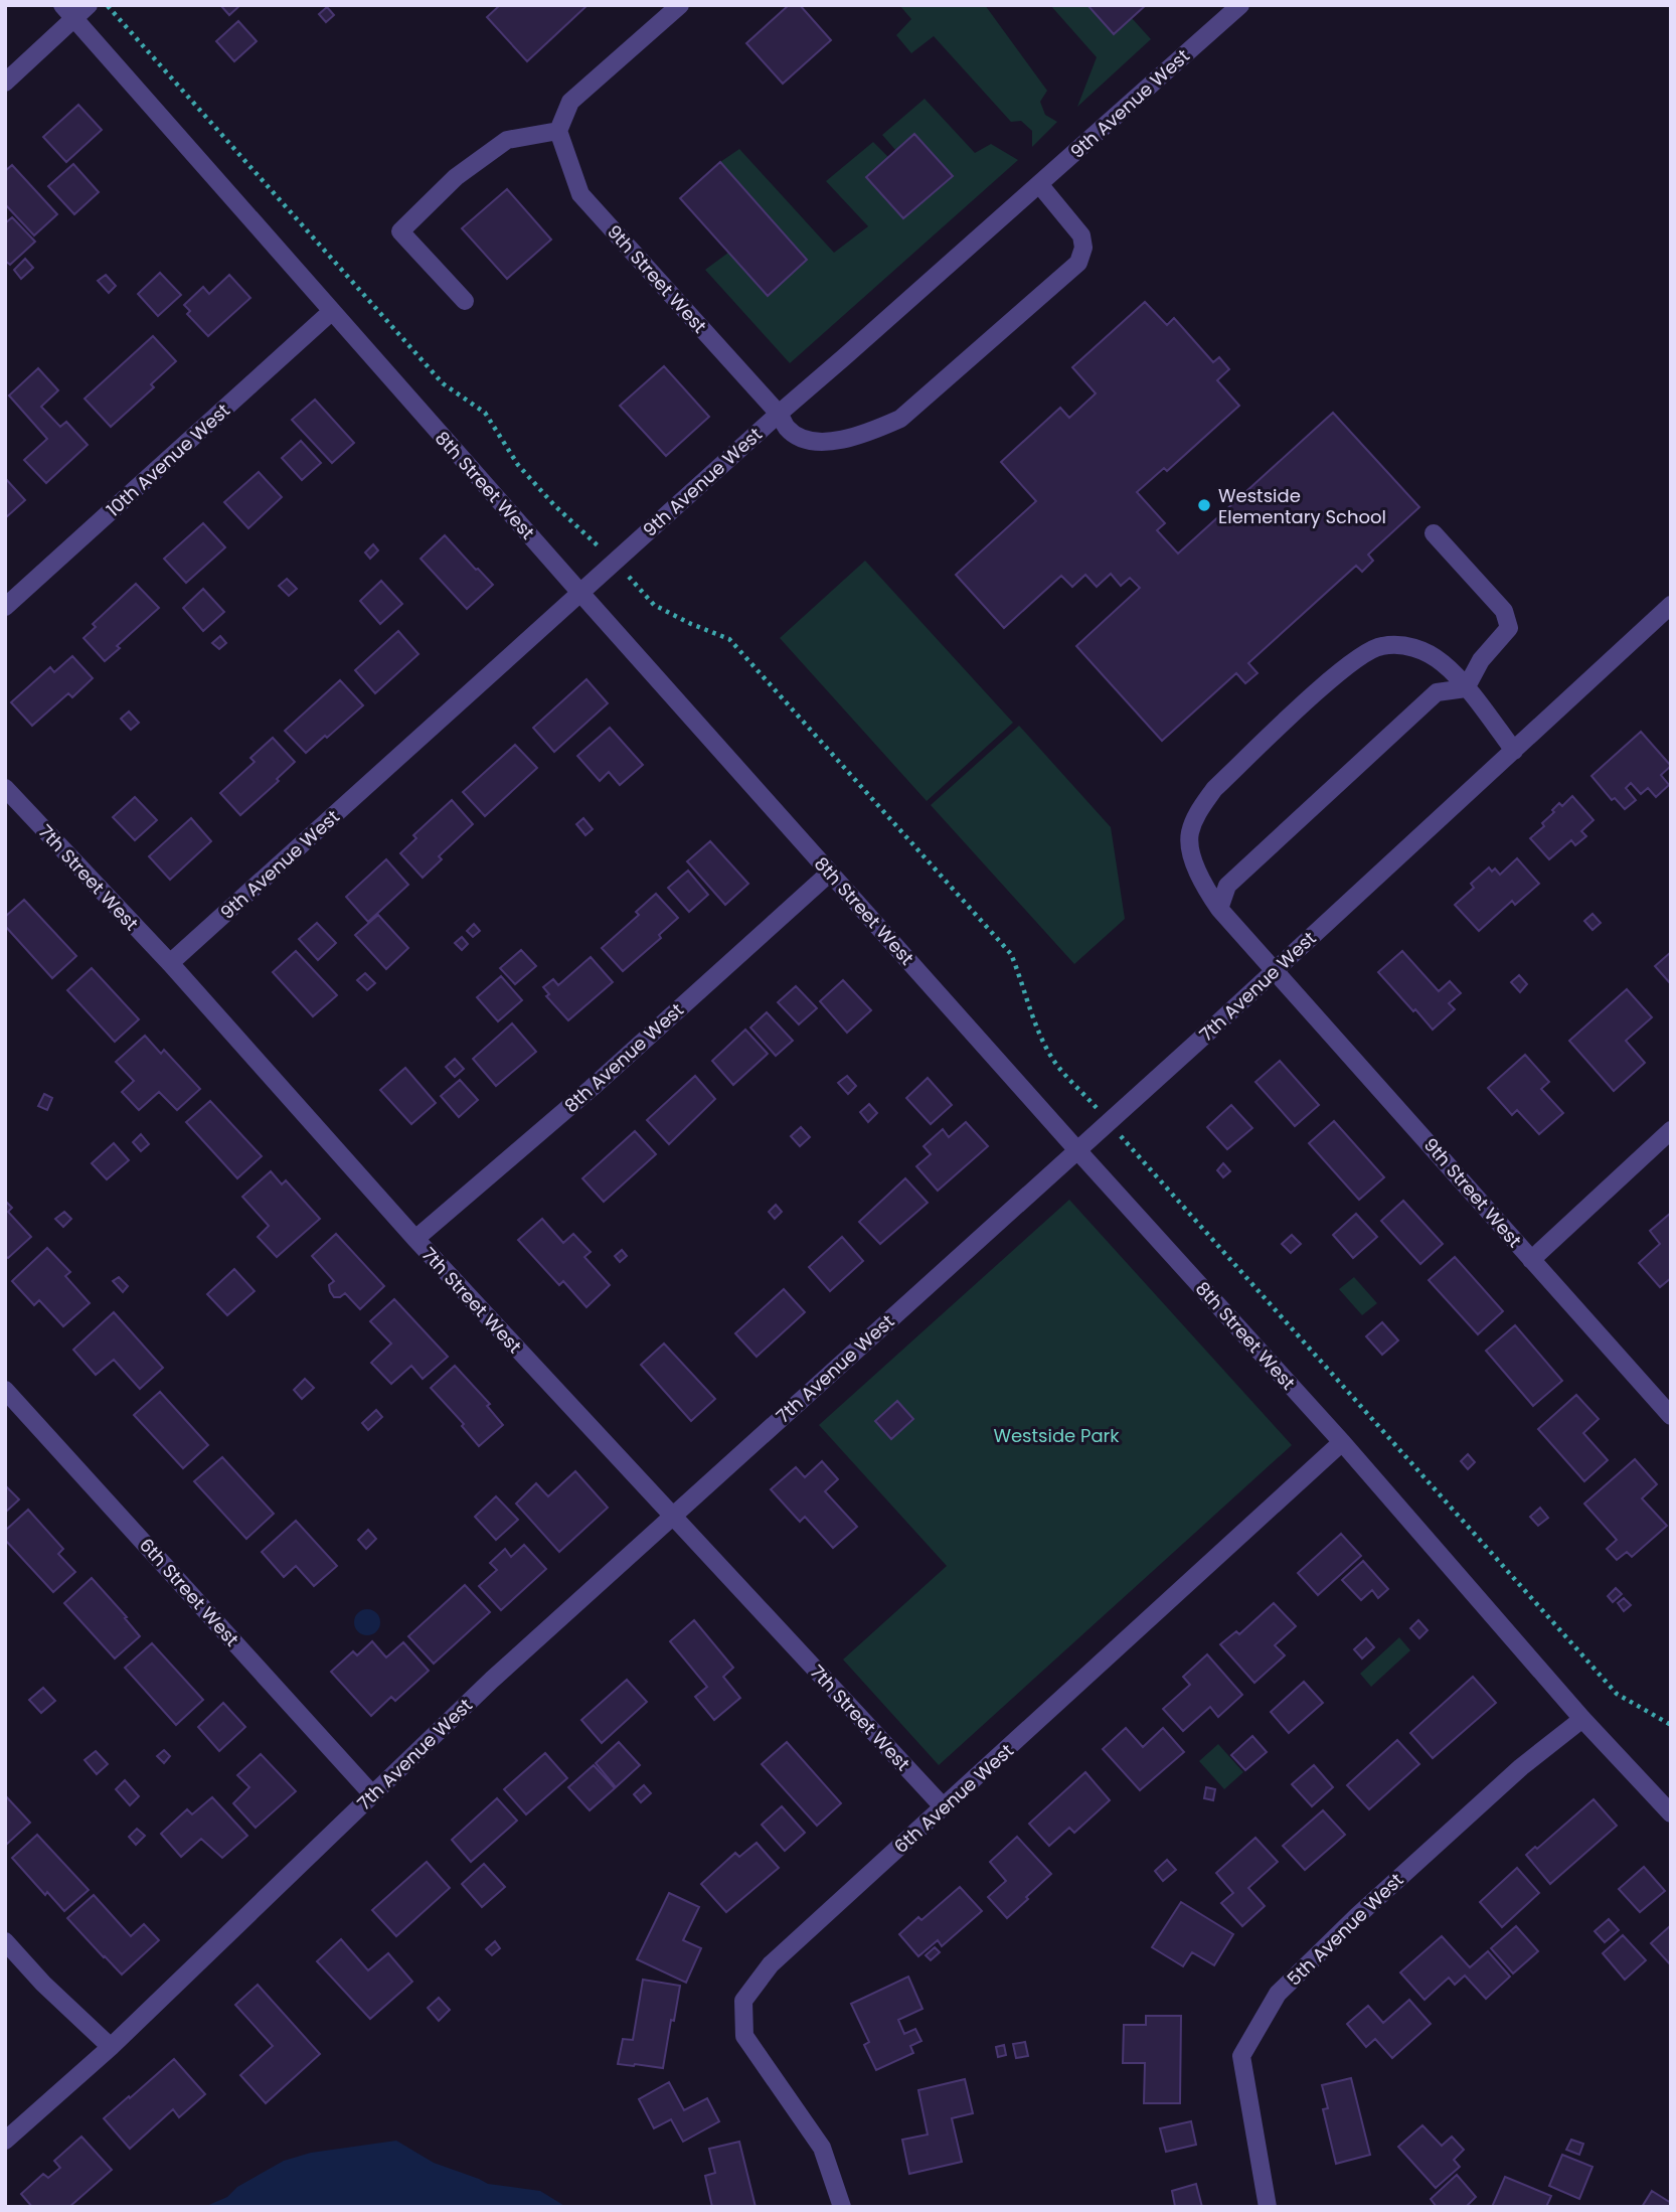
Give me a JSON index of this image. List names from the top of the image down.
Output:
{
  "streets": {
    "street": [
      "9th Avenue West",
      "9th Street West",
      "10th Avenue West",
      "8th Street West",
      "7th Street West",
      "7th Avenue West",
      "8th Avenue West",
      "6th Street West",
      "6th Avenue West",
      "5th Avenue West"
    ]
  },
  "crossings": [
    ["9th Avenue West", "9th Street West"],
    ["9th Avenue West", "8th Street West"],
    ["9th Avenue West", "7th Street West"],
    ["9th Street West", "7th Avenue West"],
    ["10th Avenue West", "8th Street West"],
    ["8th Street West", "7th Avenue West"],
    ["8th Street West", "8th Avenue West"],
    ["8th Street West", "6th Avenue West"],
    ["8th Street West", "5th Avenue West"],
    ["7th Street West", "7th Avenue West"],
    ["7th Street West", "8th Avenue West"],
    ["7th Street West", "6th Avenue West"],
    ["7th Avenue West", "6th Street West"]
  ],
  "parks": ["Westside Park"],
  "places": ["Westside Elementary School"]
}
